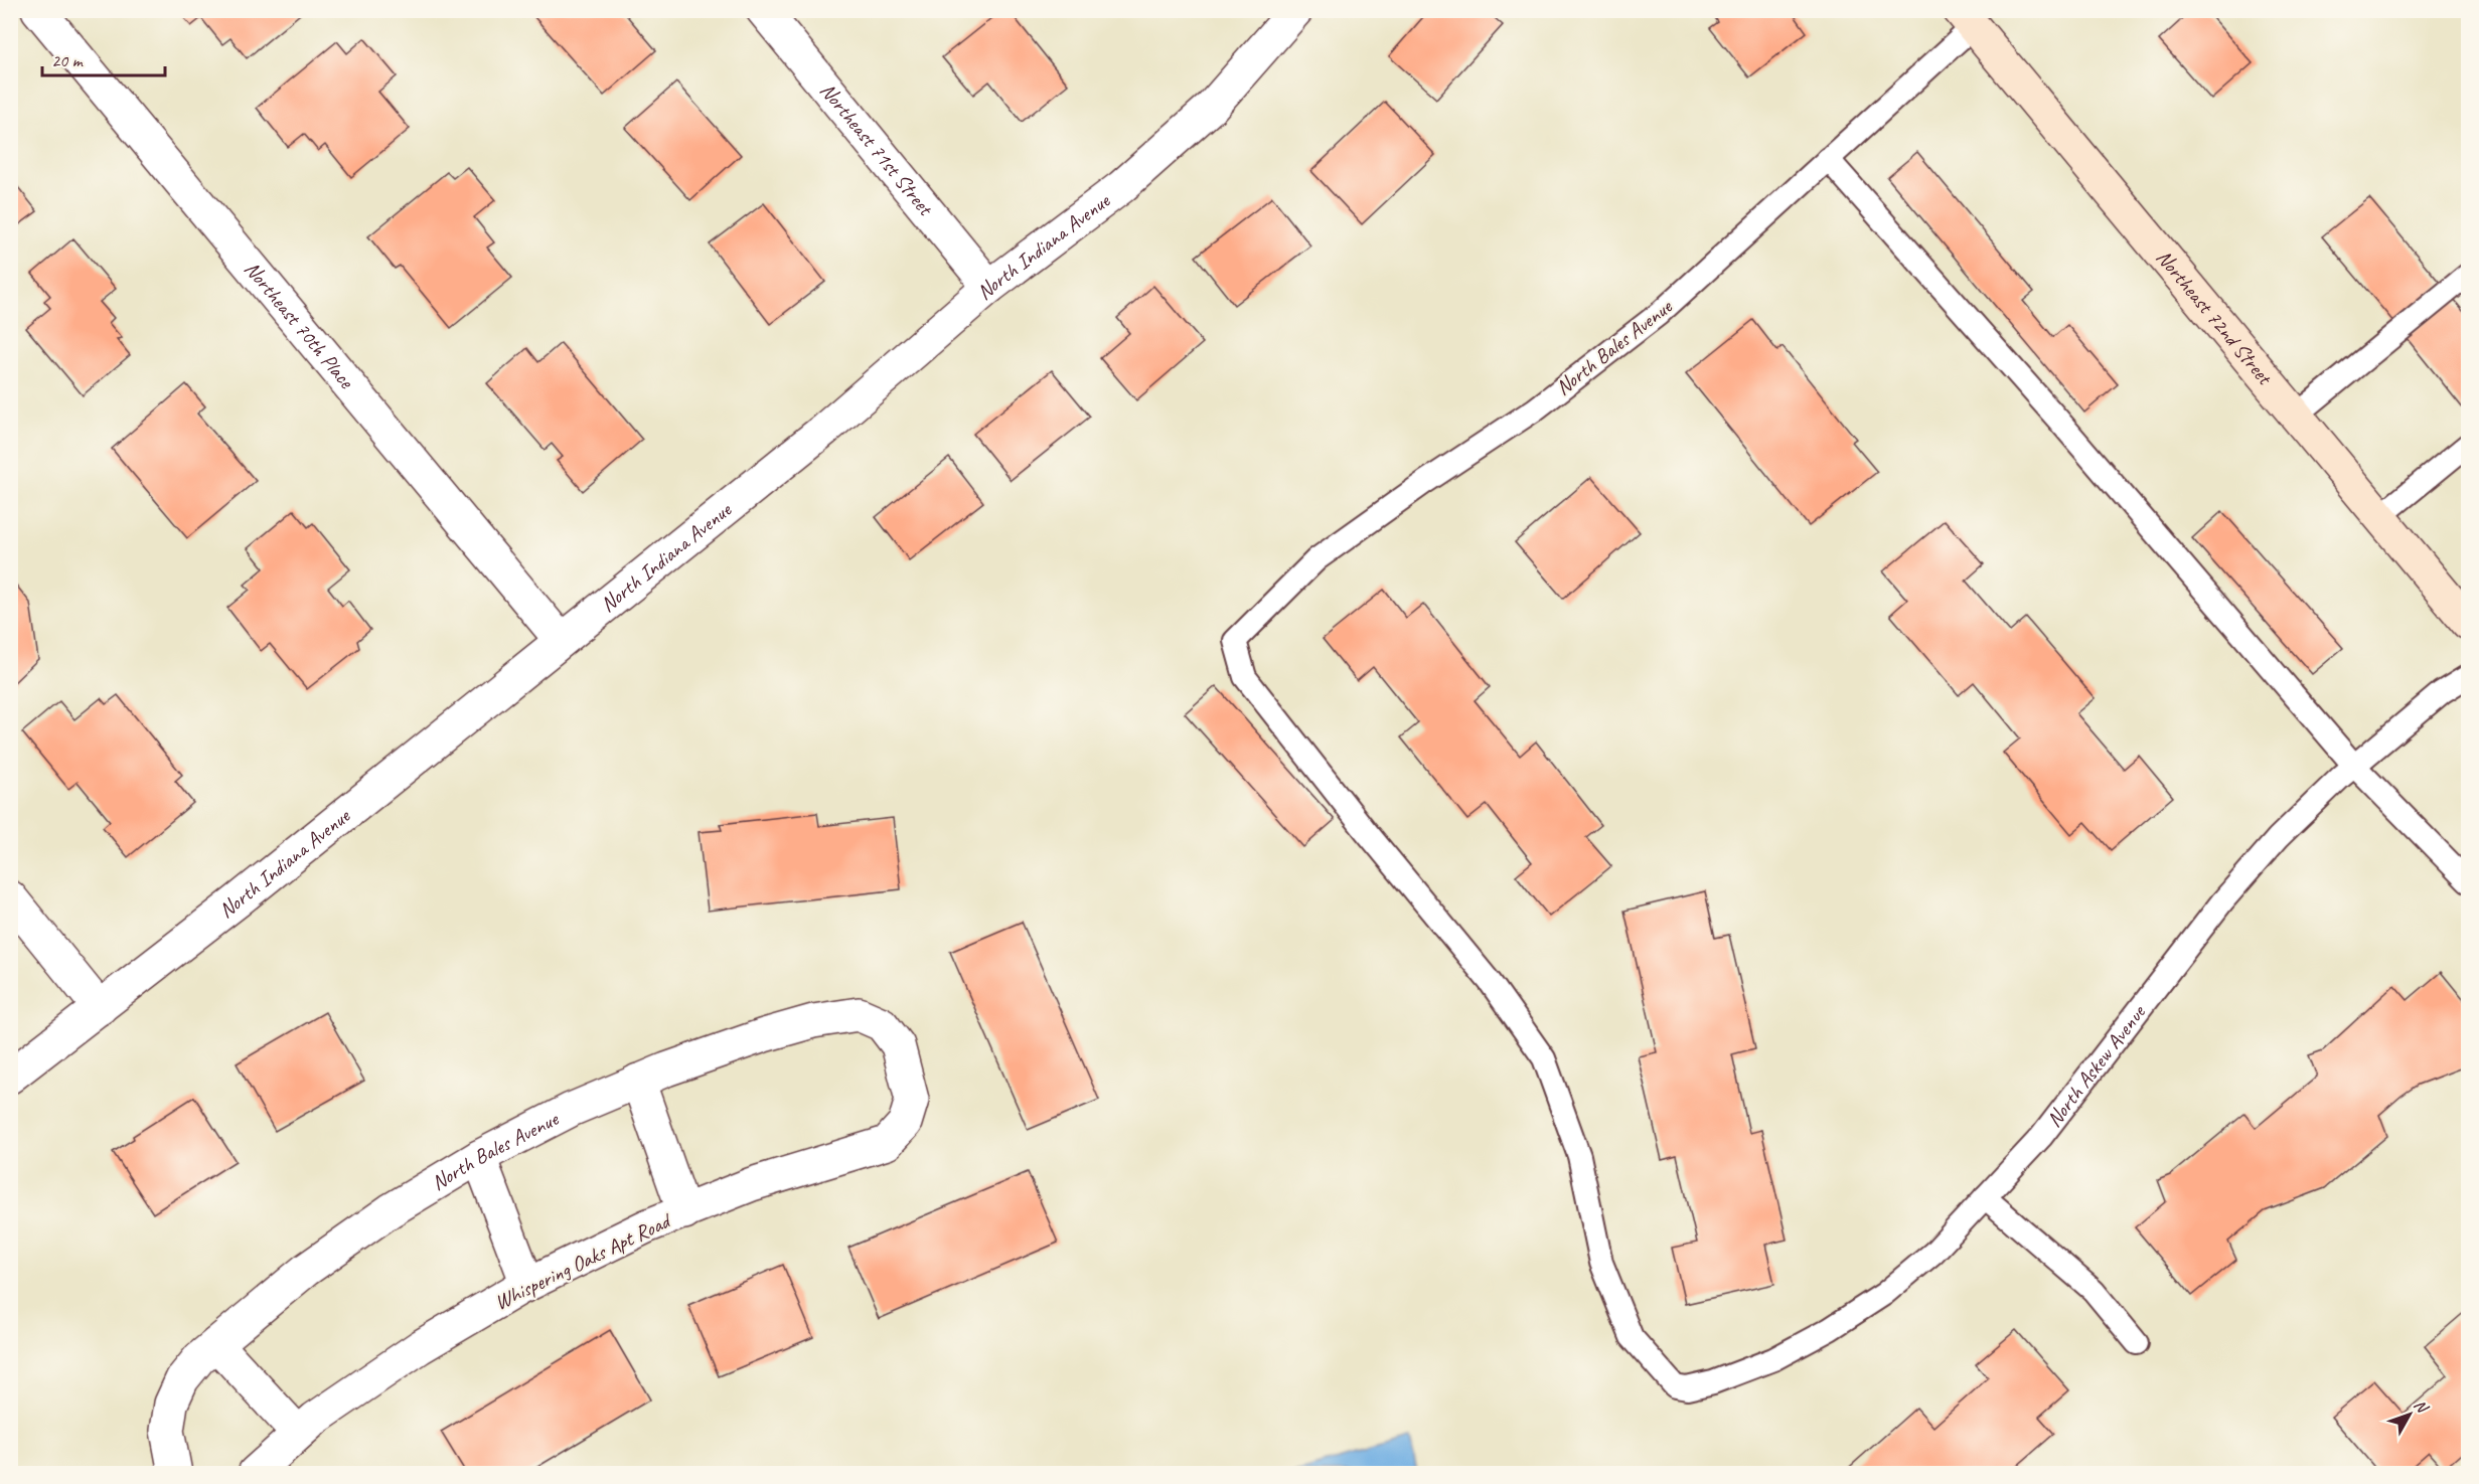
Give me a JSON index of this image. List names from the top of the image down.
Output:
{
  "streets": {
    "main road": ["Northeast 72nd Street"],
    "street": [
      "Northeast 71st Street",
      "North Indiana Avenue",
      "Northeast 70th Place",
      "North Bales Avenue",
      "Whispering Oaks Apt Road"
    ],
    "lane": ["North Askew Avenue"]
  },
  "crossings": [
    ["Northeast 71st Street", "North Indiana Avenue"],
    ["North Indiana Avenue", "Northeast 70th Place"],
    ["Northeast 72nd Street", "North Bales Avenue"],
    ["North Bales Avenue", "North Askew Avenue"],
    ["North Bales Avenue", "Whispering Oaks Apt Road"]
  ],
  "scale_bar": "20 m",
  "north": "top right"
}
